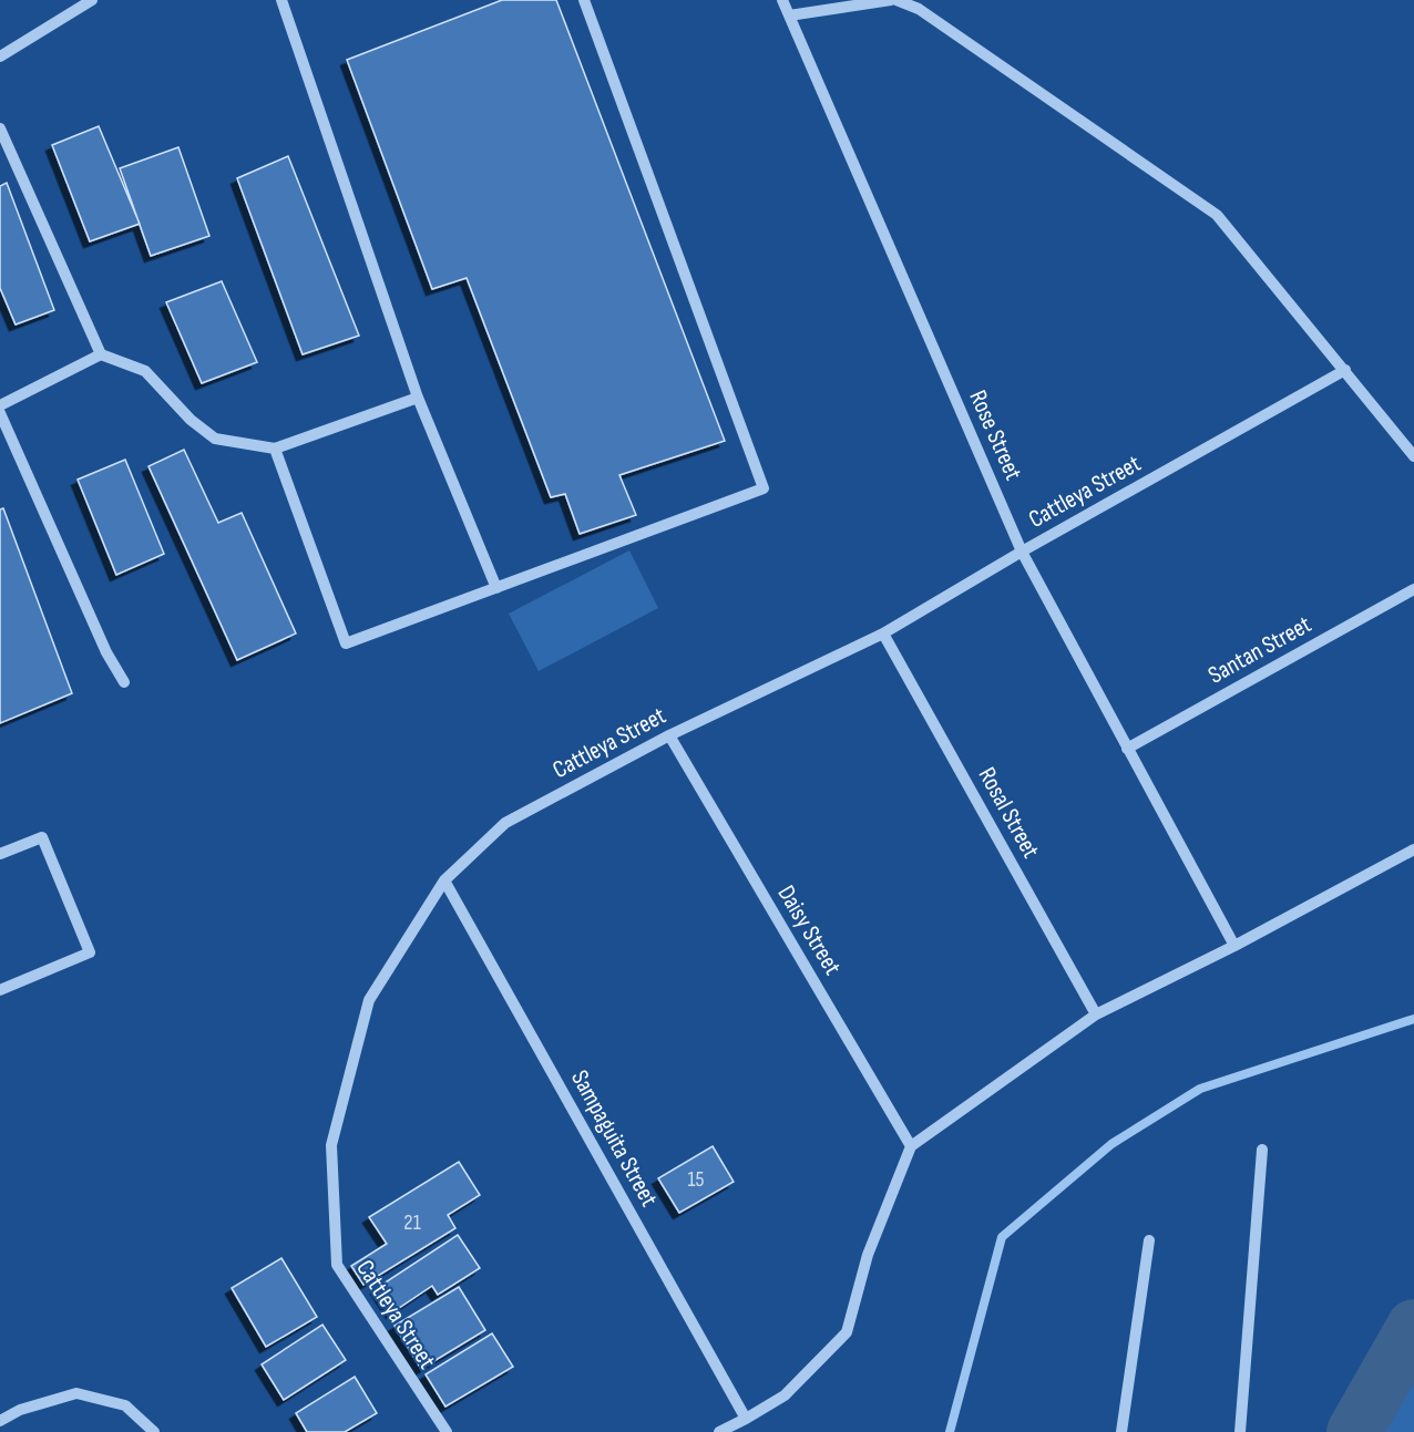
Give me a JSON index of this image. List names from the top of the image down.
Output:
{
  "streets": {
    "street": [
      "Rose Street",
      "Cattleya Street",
      "Santan Street",
      "Rosal Street",
      "Daisy Street",
      "Sampaguita Street"
    ]
  },
  "crossings": [
    ["Rose Street", "Cattleya Street"],
    ["Rose Street", "Santan Street"],
    ["Cattleya Street", "Rosal Street"],
    ["Cattleya Street", "Daisy Street"],
    ["Cattleya Street", "Sampaguita Street"]
  ],
  "house_numbers": ["15", "21"]
}
